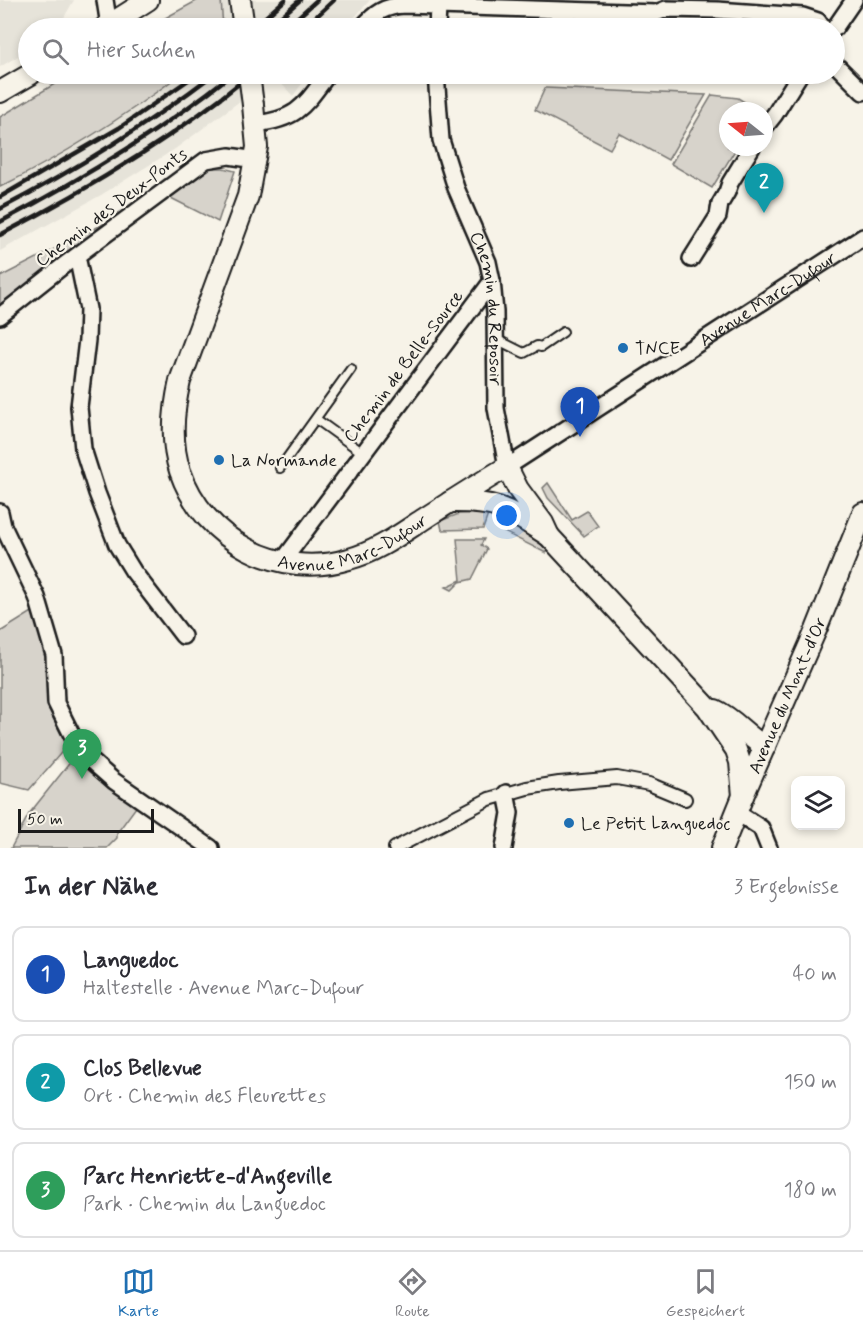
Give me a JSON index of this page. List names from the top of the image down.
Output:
{
  "streets": {
    "street": [
      "Chemin des Deux-Ponts",
      "Avenue Marc-Dufour",
      "Chemin du Reposoir",
      "Chemin de Belle-Source",
      "Avenue du Mont-d'Or"
    ]
  },
  "crossings": [
    ["Chemin des Deux-Ponts", "Avenue Marc-Dufour"],
    ["Avenue Marc-Dufour", "Chemin du Reposoir"],
    ["Avenue Marc-Dufour", "Chemin de Belle-Source"],
    ["Chemin du Reposoir", "Chemin de Belle-Source"],
    ["Chemin du Reposoir", "Avenue du Mont-d'Or"]
  ],
  "places": ["TNCE", "La Normande", "Le Petit Languedoc"],
  "scale_bar": "50 m",
  "north": "left",
  "page": {
    "search": "Hier suchen",
    "pins": ["2", "1", "3"],
    "scale": "50 m",
    "heading": ["In der Nähe", "3 Ergebnisse"],
    "list": [
      {
        "mark": "1",
        "name": "Languedoc",
        "note": "Haltestelle · Avenue Marc-Dufour",
        "value": "40 m"
      },
      {
        "mark": "2",
        "name": "Clos Bellevue",
        "note": "Ort · Chemin des Fleurettes",
        "value": "150 m"
      },
      {
        "mark": "3",
        "name": "Parc Henriette-d'Angeville",
        "note": "Park · Chemin du Languedoc",
        "value": "180 m"
      }
    ],
    "nav": ["Karte", "Route", "Gespeichert"]
  }
}
